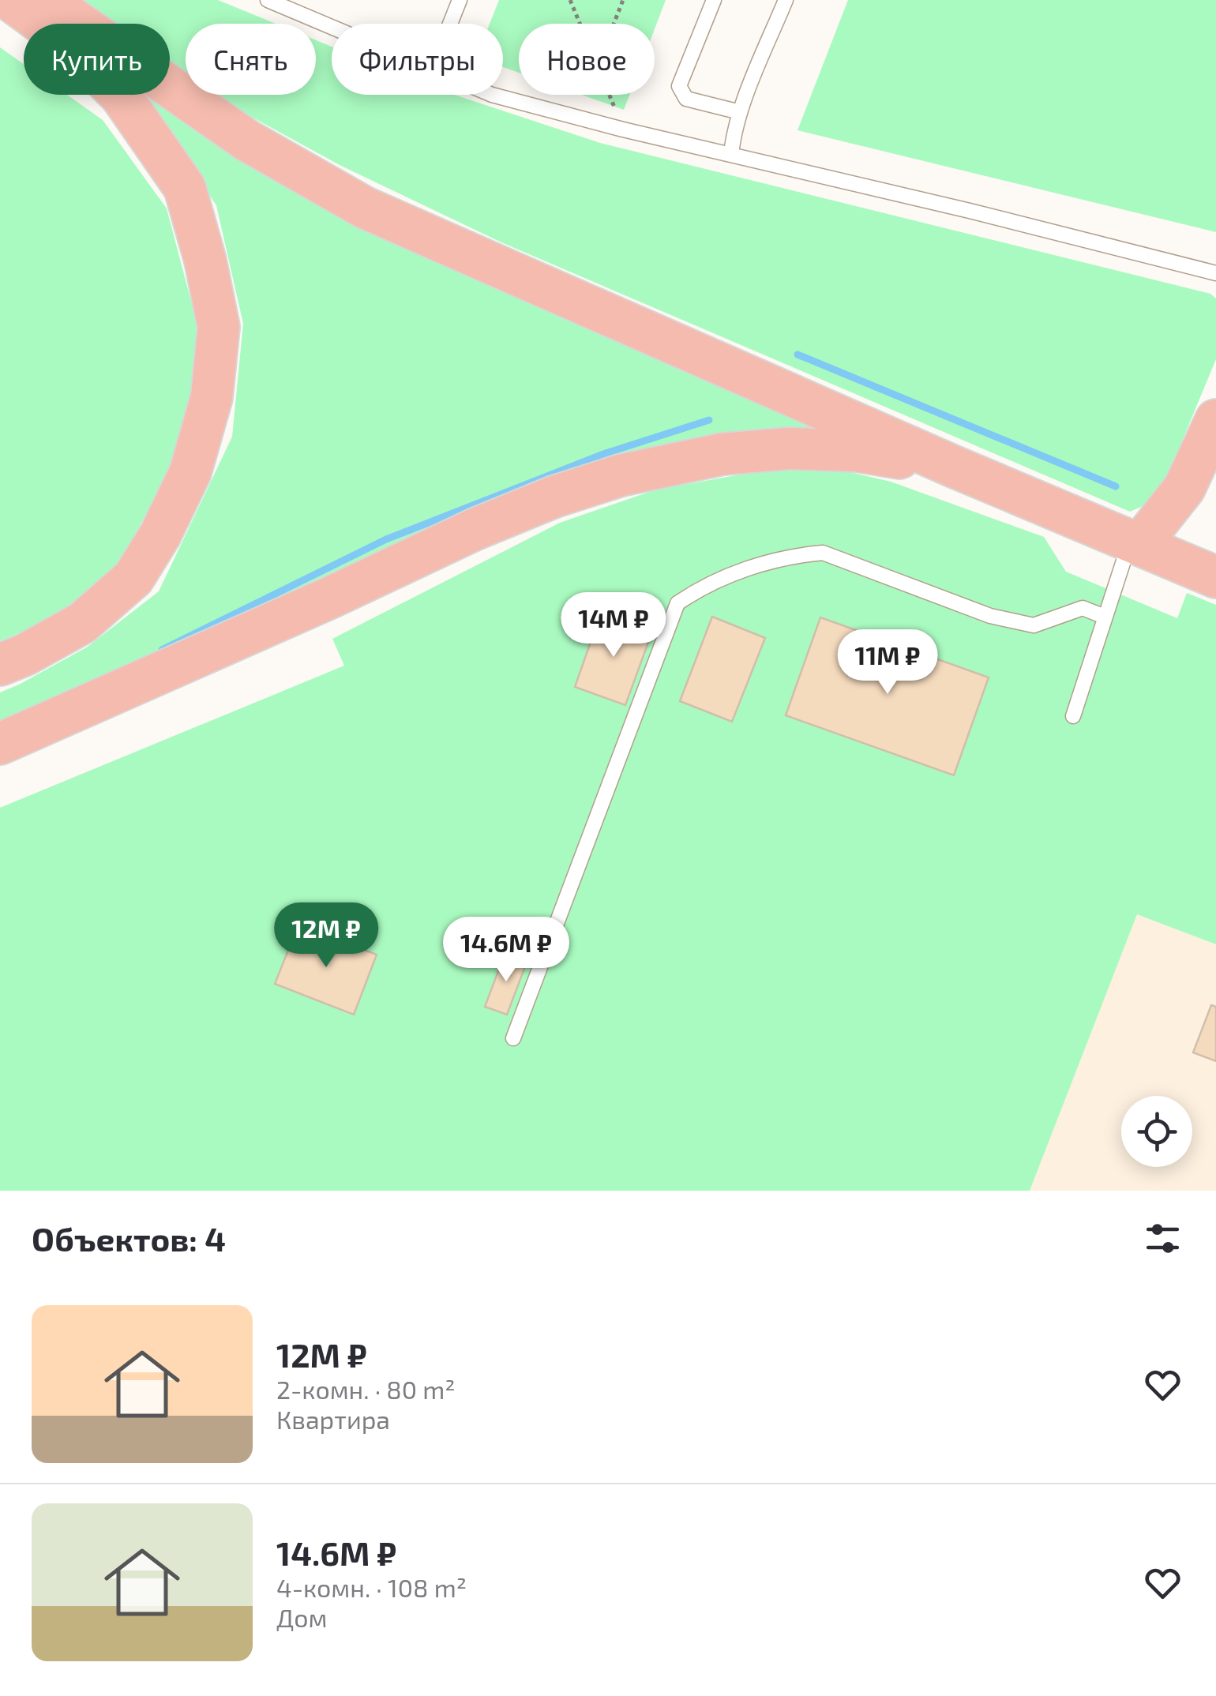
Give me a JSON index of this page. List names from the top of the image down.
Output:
{
  "page": {
    "chip": [
      "Купить",
      "Снять",
      "Фильтры",
      "Новое"
    ],
    "price": [
      "14M ₽",
      "11M ₽",
      "12M ₽",
      "14.6M ₽"
    ],
    "heading": "Объектов: 4",
    "list": [
      {
        "name": "12M ₽",
        "note": "2-комн. · 80 m² · Квартира"
      },
      {
        "name": "14.6M ₽",
        "note": "4-комн. · 108 m² · Дом"
      }
    ]
  }
}
